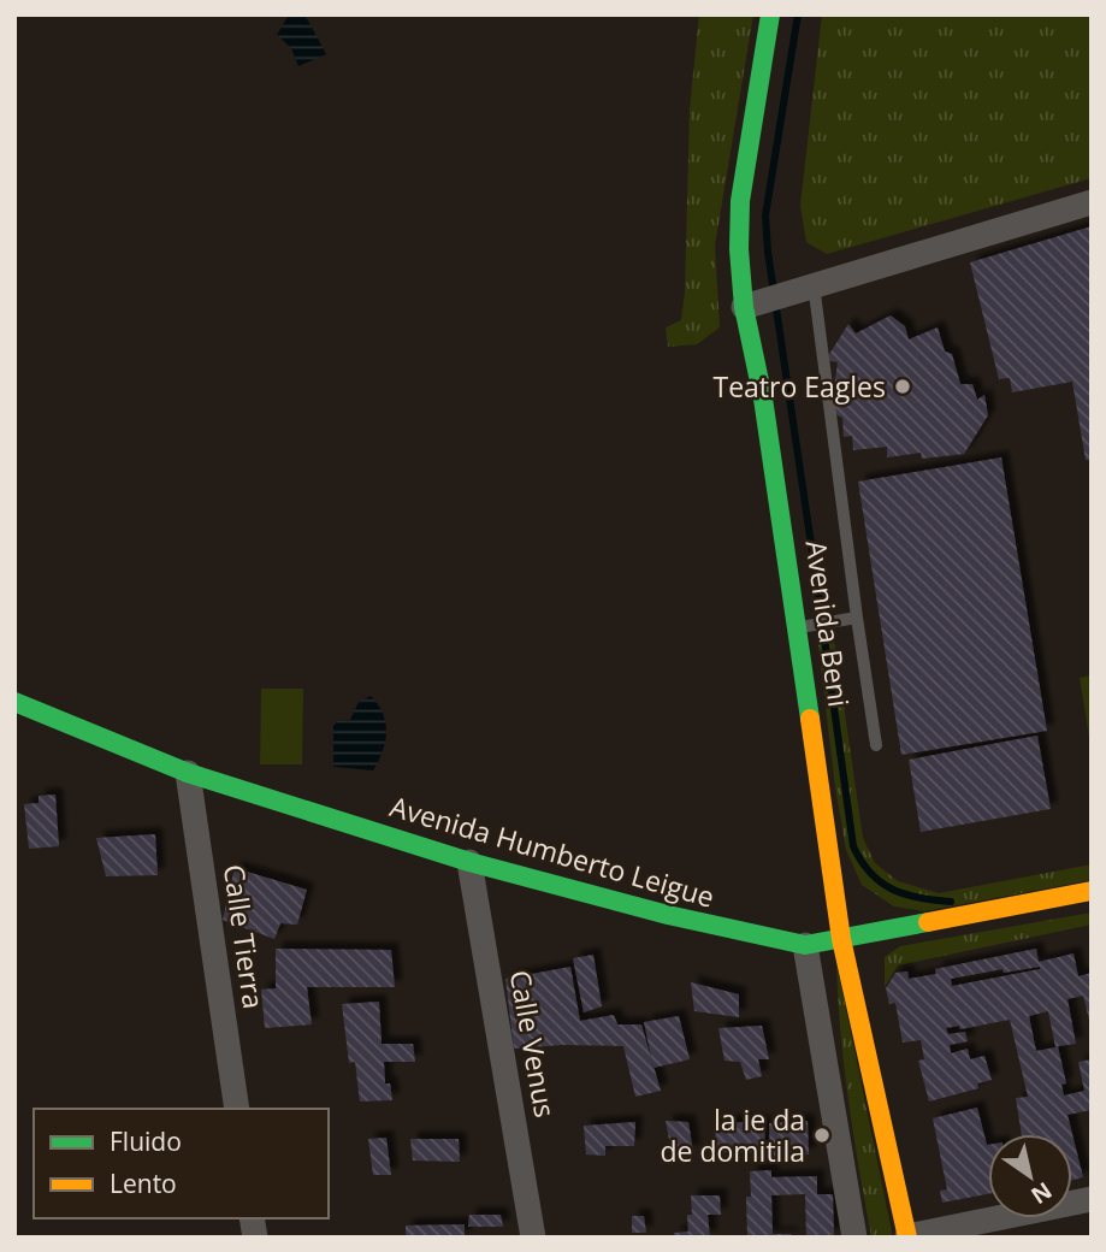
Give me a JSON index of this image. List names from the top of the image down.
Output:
{
  "streets": {
    "street": [
      "Avenida Beni",
      "Avenida Humberto Leigue",
      "Calle Tierra",
      "Calle Venus"
    ]
  },
  "crossings": [
    ["Avenida Beni", "Avenida Humberto Leigue"],
    ["Avenida Humberto Leigue", "Calle Tierra"],
    ["Avenida Humberto Leigue", "Calle Venus"]
  ],
  "places": ["Teatro Eagles", "la ie da de domitila"],
  "legend": ["Fluido", "Lento"],
  "north": "bottom right"
}
